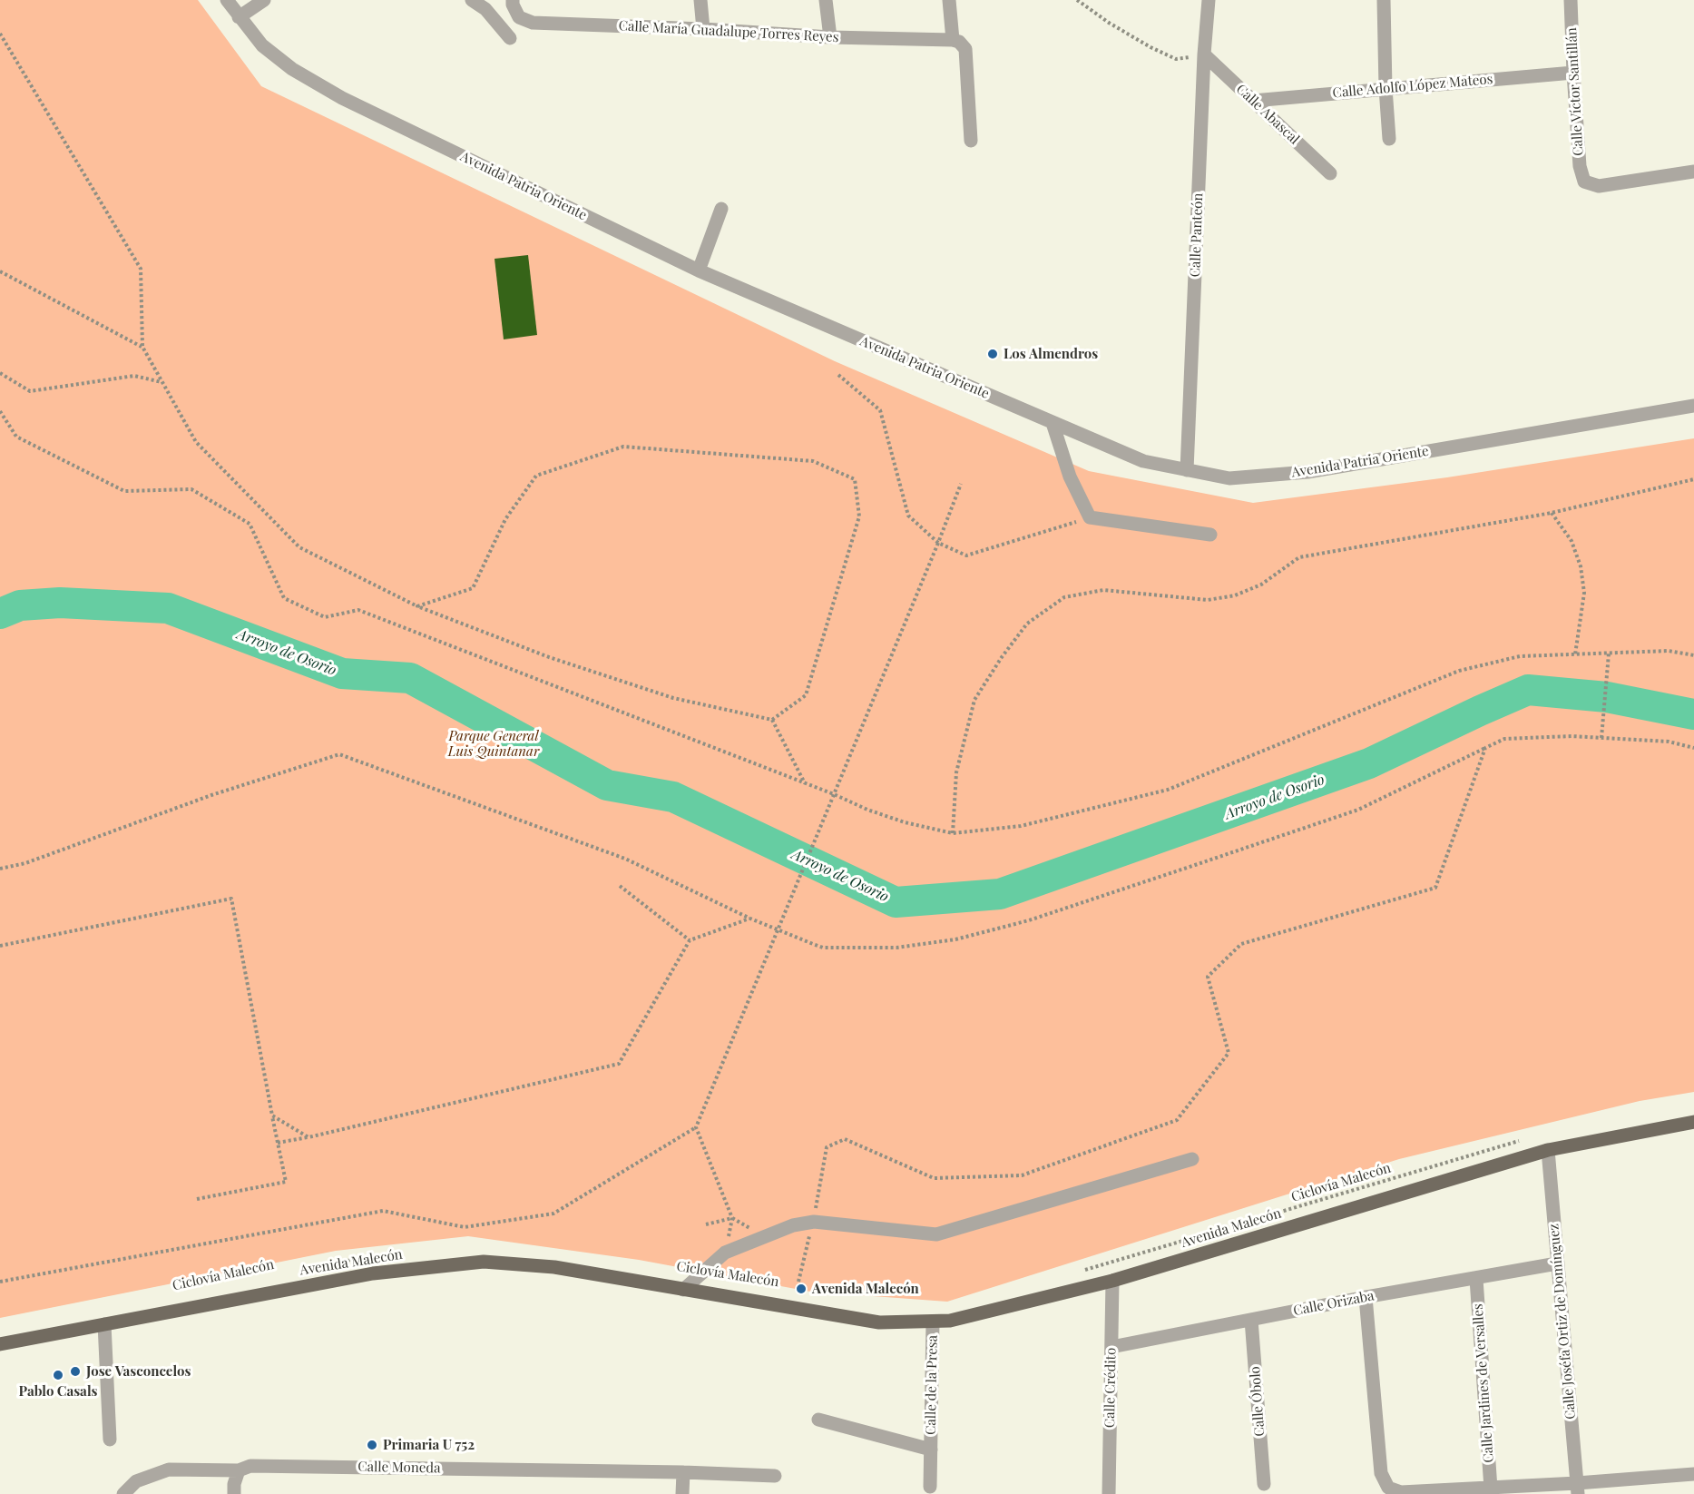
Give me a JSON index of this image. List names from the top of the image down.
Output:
{
  "streets": {
    "main road": ["Avenida Malecón"],
    "street": [
      "Calle María Guadalupe Torres Reyes",
      "Calle Adolfo López Mateos",
      "Calle Víctor Santillán",
      "Calle Abascal",
      "Avenida Patria Oriente",
      "Calle Panteón",
      "Calle Orizaba",
      "Calle Joséfa Ortiz de Domínguez",
      "Calle Jardines de Versalles",
      "Calle de la Presa",
      "Calle Crédito",
      "Calle Óbolo",
      "Calle Moneda"
    ],
    "path": ["Ciclovía Malecón"]
  },
  "crossings": [
    ["Calle Adolfo López Mateos", "Calle Víctor Santillán"],
    ["Calle Adolfo López Mateos", "Calle Abascal"],
    ["Calle Abascal", "Calle Panteón"],
    ["Avenida Patria Oriente", "Calle Panteón"],
    ["Avenida Malecón", "Calle Joséfa Ortiz de Domínguez"],
    ["Avenida Malecón", "Calle de la Presa"],
    ["Avenida Malecón", "Calle Crédito"],
    ["Calle Orizaba", "Calle Joséfa Ortiz de Domínguez"],
    ["Calle Orizaba", "Calle Jardines de Versalles"],
    ["Calle Orizaba", "Calle Crédito"],
    ["Calle Orizaba", "Calle Óbolo"]
  ],
  "water": ["Arroyo de Osorio"],
  "parks": ["Parque General Luis Quintanar"],
  "places": [
    "Los Almendros",
    "Avenida Malecón",
    "Jose Vasconcelos",
    "Pablo Casals",
    "Primaria U 752"
  ]
}
